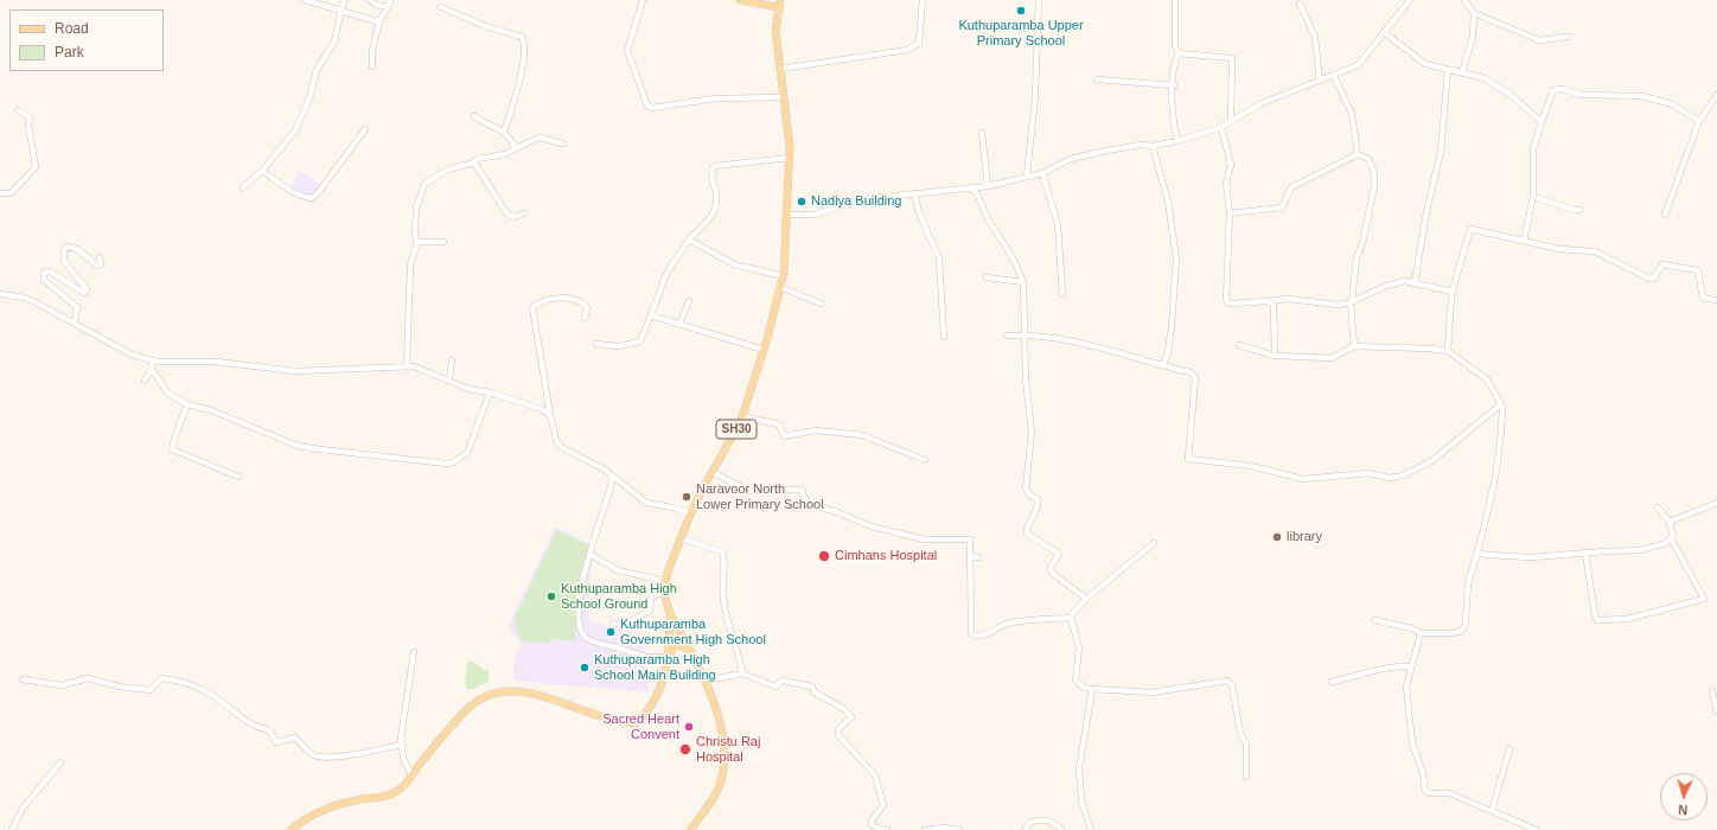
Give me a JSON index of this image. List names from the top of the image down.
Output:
{
  "streets": {
    "main road": ["SH30"]
  },
  "places": [
    "Kuthuparamba Upper Primary School",
    "Nadiya Building",
    "Naravoor North Lower Primary School",
    "library",
    "Cimhans Hospital",
    "Kuthuparamba High School Ground",
    "Kuthuparamba Government High School",
    "Kuthuparamba High School Main Building",
    "Sacred Heart Convent",
    "Christu Raj Hospital"
  ],
  "legend": ["Road", "Park"],
  "north": "bottom"
}
